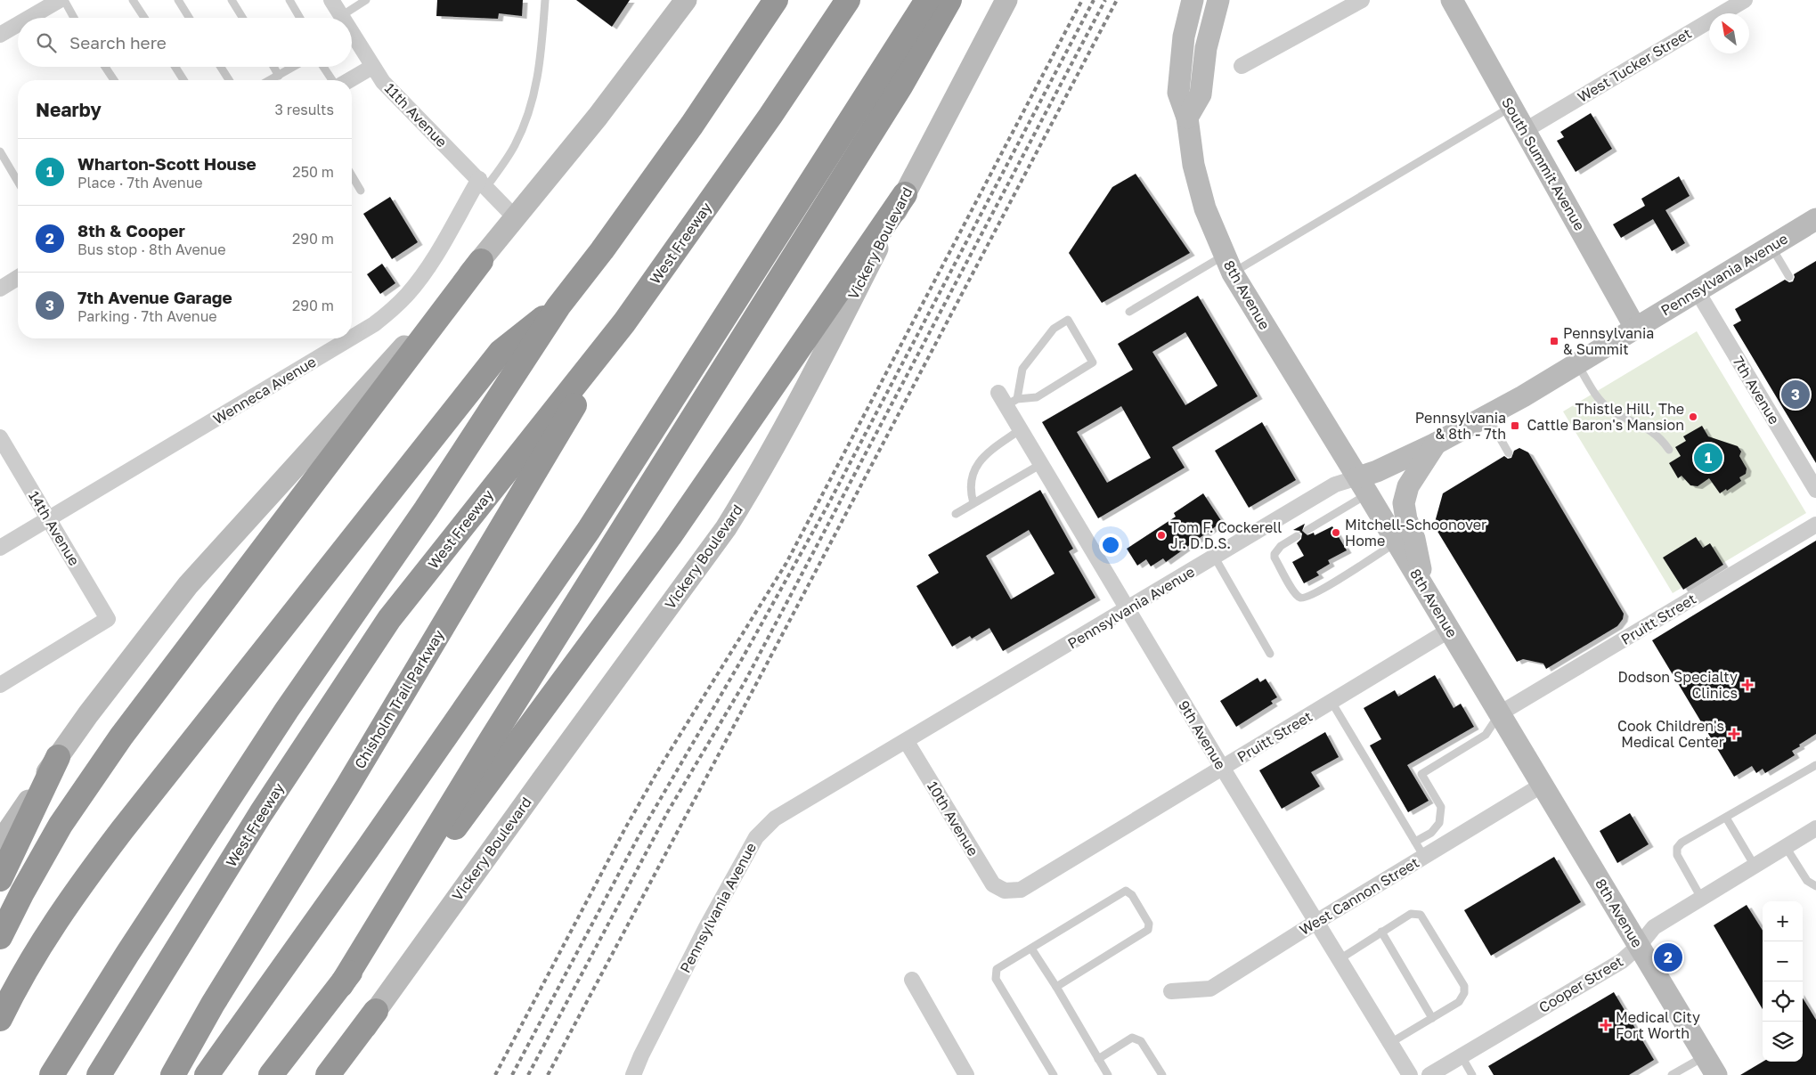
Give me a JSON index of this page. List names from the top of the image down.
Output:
{
  "streets": {
    "highway": ["West Freeway", "Chisholm Trail Parkway"],
    "main road": [
      "South Summit Avenue",
      "Vickery Boulevard",
      "Pennsylvania Avenue",
      "8th Avenue"
    ],
    "street": [
      "West Tucker Street",
      "11th Avenue",
      "Wenneca Avenue",
      "7th Avenue",
      "14th Avenue",
      "Pruitt Street",
      "9th Avenue",
      "10th Avenue",
      "West Cannon Street",
      "Cooper Street"
    ]
  },
  "crossings": [
    ["West Tucker Street", "South Summit Avenue"],
    ["11th Avenue", "Wenneca Avenue"],
    ["South Summit Avenue", "Pennsylvania Avenue"],
    ["West Freeway", "Chisholm Trail Parkway"],
    ["Pennsylvania Avenue", "8th Avenue"],
    ["Pennsylvania Avenue", "7th Avenue"],
    ["Pennsylvania Avenue", "9th Avenue"],
    ["Pennsylvania Avenue", "10th Avenue"],
    ["8th Avenue", "Pruitt Street"],
    ["8th Avenue", "West Cannon Street"],
    ["8th Avenue", "Cooper Street"],
    ["Wenneca Avenue", "14th Avenue"],
    ["Pruitt Street", "9th Avenue"],
    ["Pruitt Street", "10th Avenue"],
    ["9th Avenue", "West Cannon Street"]
  ],
  "places": {
    "transit": ["Pennsylvania & Summit", "Pennsylvania & 8th - 7th"],
    "other": ["Thistle Hill, The Cattle Baron's Mansion", "Mitchell-Schoonover Home", "Tom F. Cockerell Jr. D.D.S."],
    "health": ["Dodson Specialty Clinics", "Cook Children's Medical Center", "Medical City Fort Worth"]
  },
  "north": "top left",
  "page": {
    "search": "Search here",
    "heading": ["Nearby", "3 results"],
    "list": [
      {
        "mark": "1",
        "name": "Wharton-Scott House",
        "note": "Place · 7th Avenue",
        "value": "250 m"
      },
      {
        "mark": "2",
        "name": "8th & Cooper",
        "note": "Bus stop · 8th Avenue",
        "value": "290 m"
      },
      {
        "mark": "3",
        "name": "7th Avenue Garage",
        "note": "Parking · 7th Avenue",
        "value": "290 m"
      }
    ],
    "pins": ["3", "1", "2"],
    "map_buttons": ["+", "−"]
  }
}
